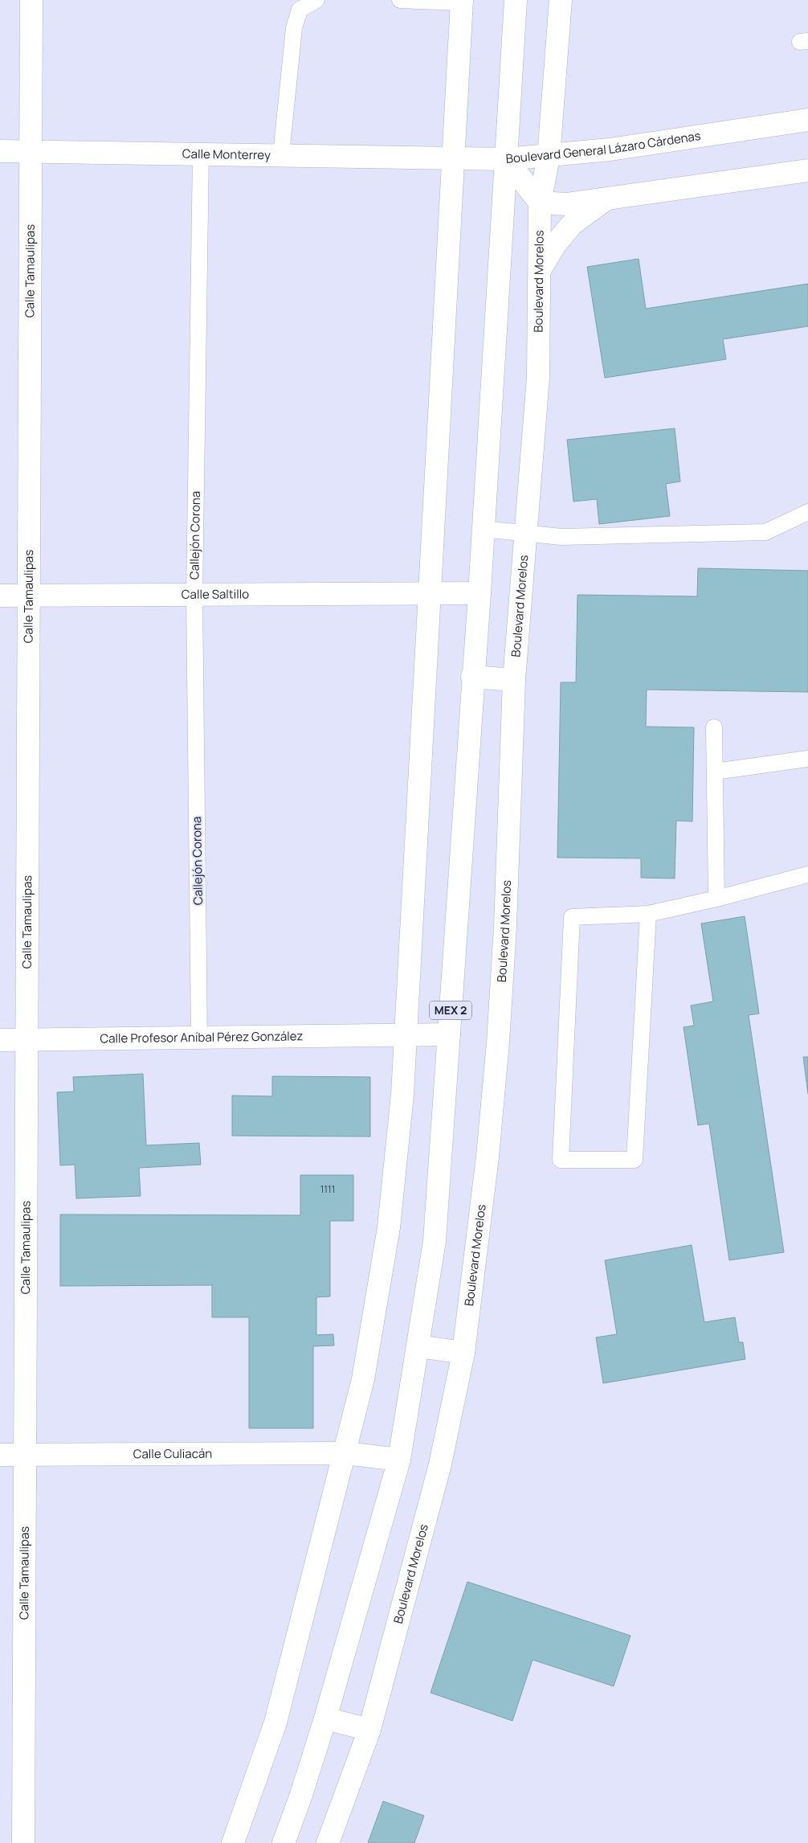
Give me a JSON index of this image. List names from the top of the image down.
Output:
{
  "streets": {
    "street": [
      "Boulevard General Lázaro Cárdenas",
      "Calle Monterrey",
      "Calle Tamaulipas",
      "Boulevard Morelos",
      "Calle Saltillo",
      "MEX 2",
      "Calle Profesor Aníbal Pérez González",
      "Calle Culiacán"
    ],
    "lane": ["Callejón Corona"]
  },
  "crossings": [
    ["Boulevard General Lázaro Cárdenas", "Calle Monterrey"],
    ["Boulevard General Lázaro Cárdenas", "Boulevard Morelos"],
    ["Boulevard General Lázaro Cárdenas", "MEX 2"],
    ["Calle Monterrey", "Calle Tamaulipas"],
    ["Calle Monterrey", "Callejón Corona"],
    ["Calle Monterrey", "MEX 2"],
    ["Calle Tamaulipas", "Calle Saltillo"],
    ["Calle Tamaulipas", "Calle Profesor Aníbal Pérez González"],
    ["Calle Tamaulipas", "Calle Culiacán"],
    ["Callejón Corona", "Calle Saltillo"],
    ["Callejón Corona", "Calle Profesor Aníbal Pérez González"],
    ["Calle Saltillo", "MEX 2"],
    ["MEX 2", "Calle Profesor Aníbal Pérez González"],
    ["MEX 2", "Calle Culiacán"]
  ],
  "house_numbers": ["1111"]
}
